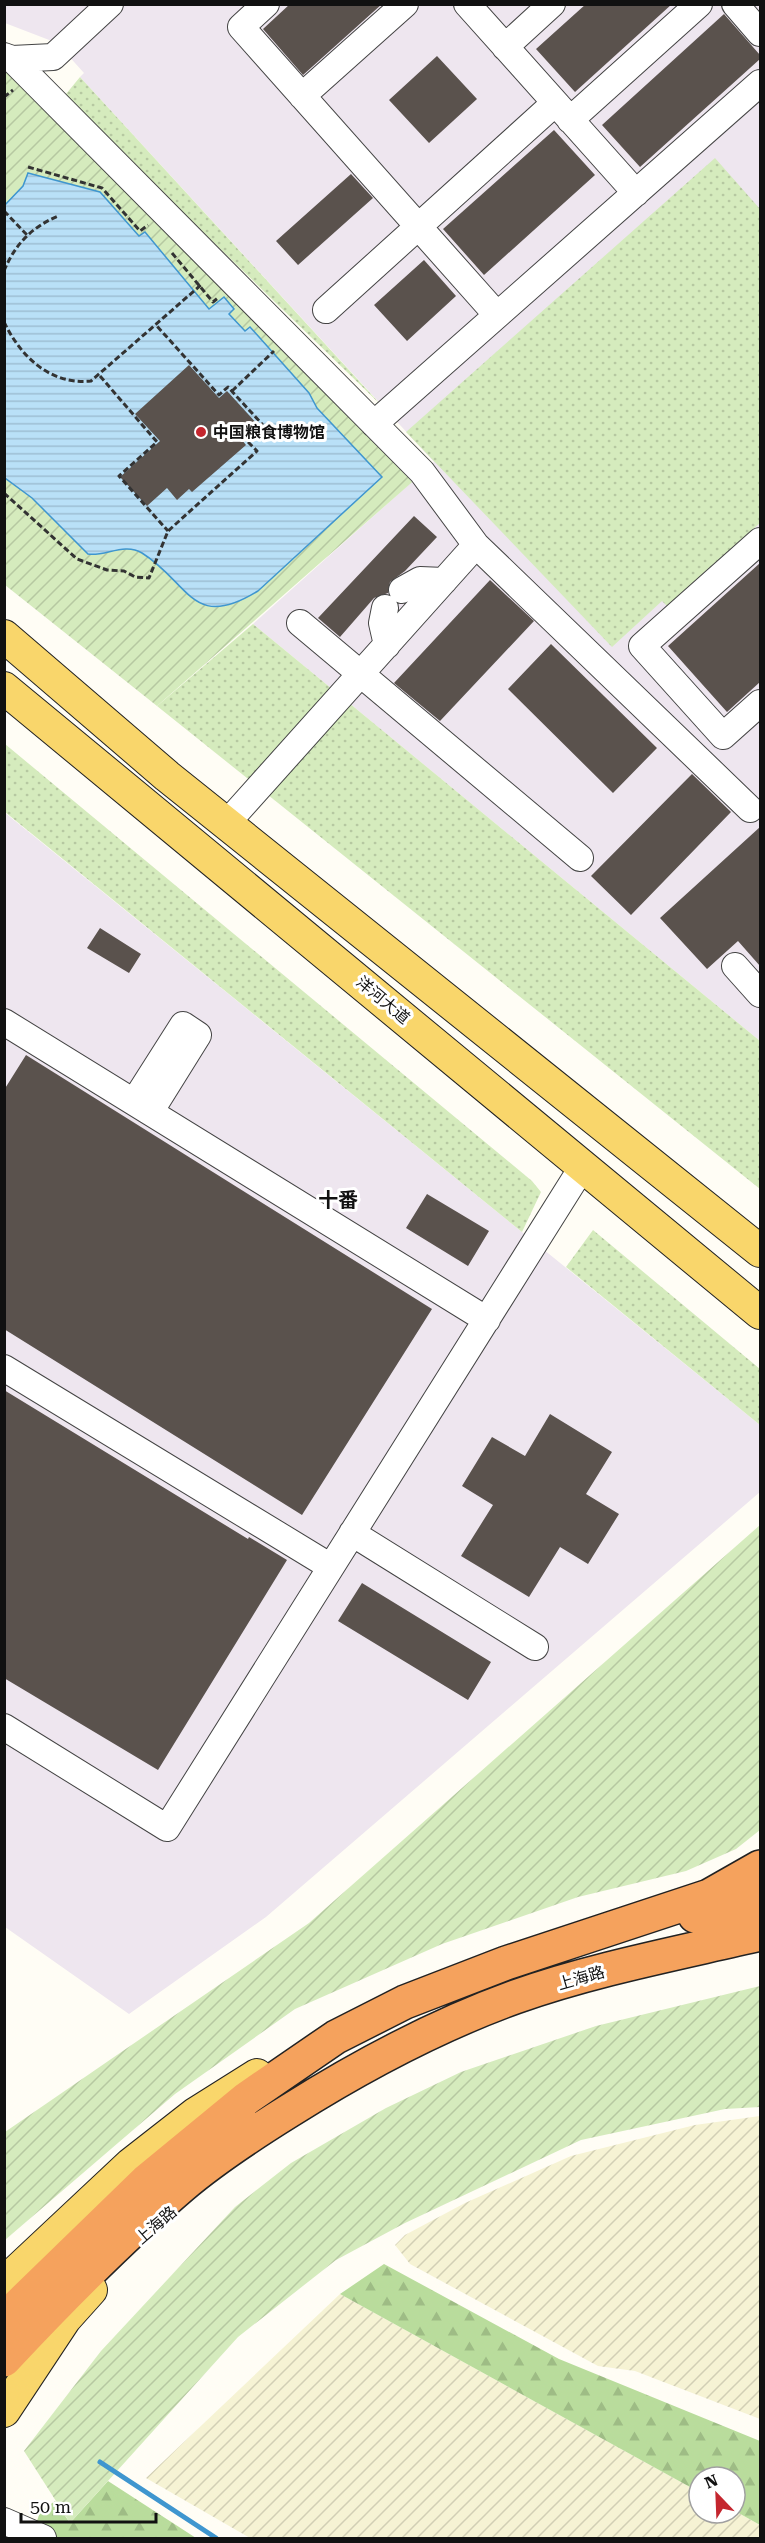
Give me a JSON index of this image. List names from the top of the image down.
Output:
{
  "streets": {
    "highway": ["上海路"],
    "main road": ["洋河大道"]
  },
  "districts": ["十番"],
  "places": ["中国粮食博物馆"],
  "scale_bar": "50 m",
  "north": "top left"
}
